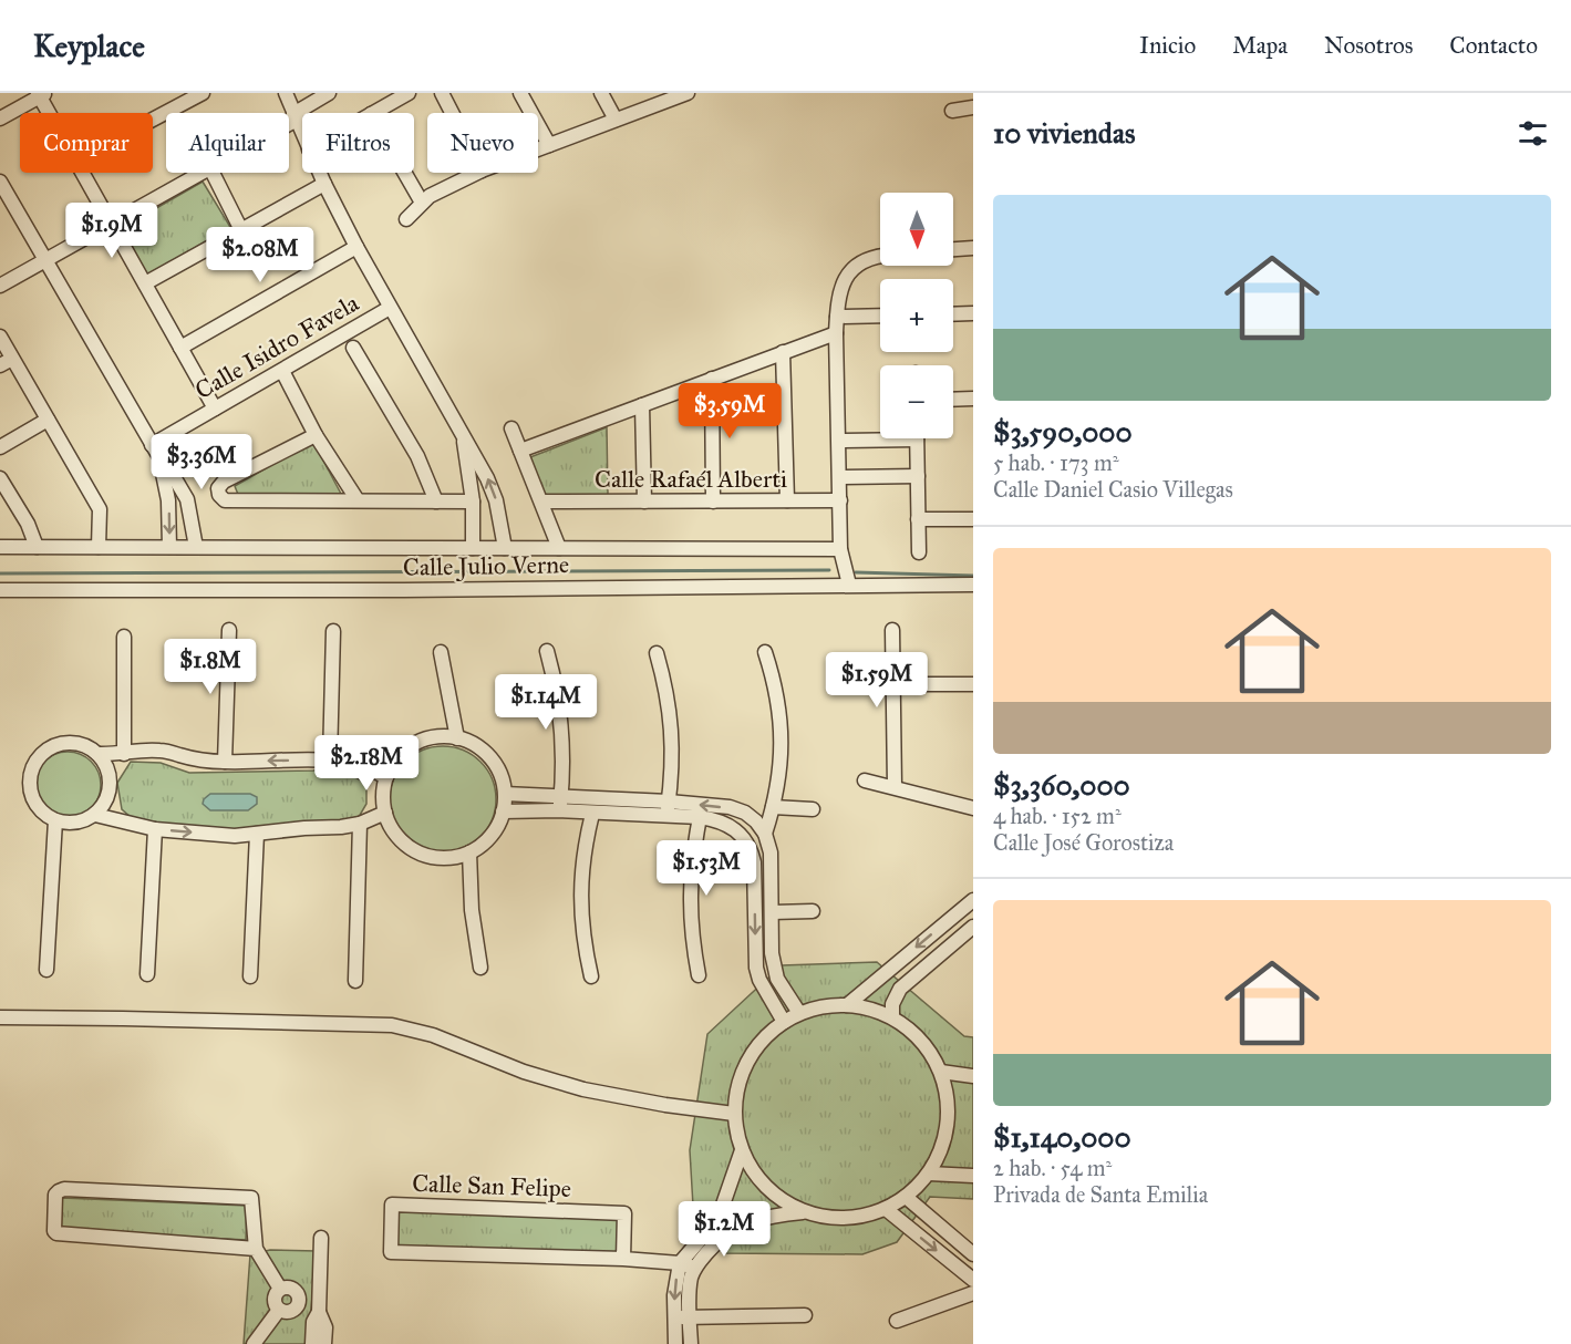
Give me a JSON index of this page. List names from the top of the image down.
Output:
{
  "streets": {
    "street": [
      "Calle Isidro Favela",
      "Calle Rafaél Alberti",
      "Calle Julio Verne",
      "Calle San Felipe"
    ]
  },
  "north": "bottom",
  "page": {
    "header": "Keyplace",
    "nav": [
      "Inicio",
      "Mapa",
      "Nosotros",
      "Contacto"
    ],
    "heading": "10 viviendas",
    "chip": [
      "Comprar",
      "Alquilar",
      "Filtros",
      "Nuevo"
    ],
    "list": [
      {
        "name": "$3,590,000",
        "note": "5 hab. · 173 m² · Calle Daniel Casio Villegas"
      },
      {
        "name": "$3,360,000",
        "note": "4 hab. · 152 m² · Calle José Gorostiza"
      },
      {
        "name": "$1,140,000",
        "note": "2 hab. · 54 m² · Privada de Santa Emilia"
      }
    ],
    "map_buttons": ["+", "−"],
    "price": [
      "$1.9M",
      "$2.08M",
      "$3.59M",
      "$3.36M",
      "$1.8M",
      "$1.59M",
      "$1.14M",
      "$2.18M",
      "$1.53M",
      "$1.2M"
    ]
  }
}
